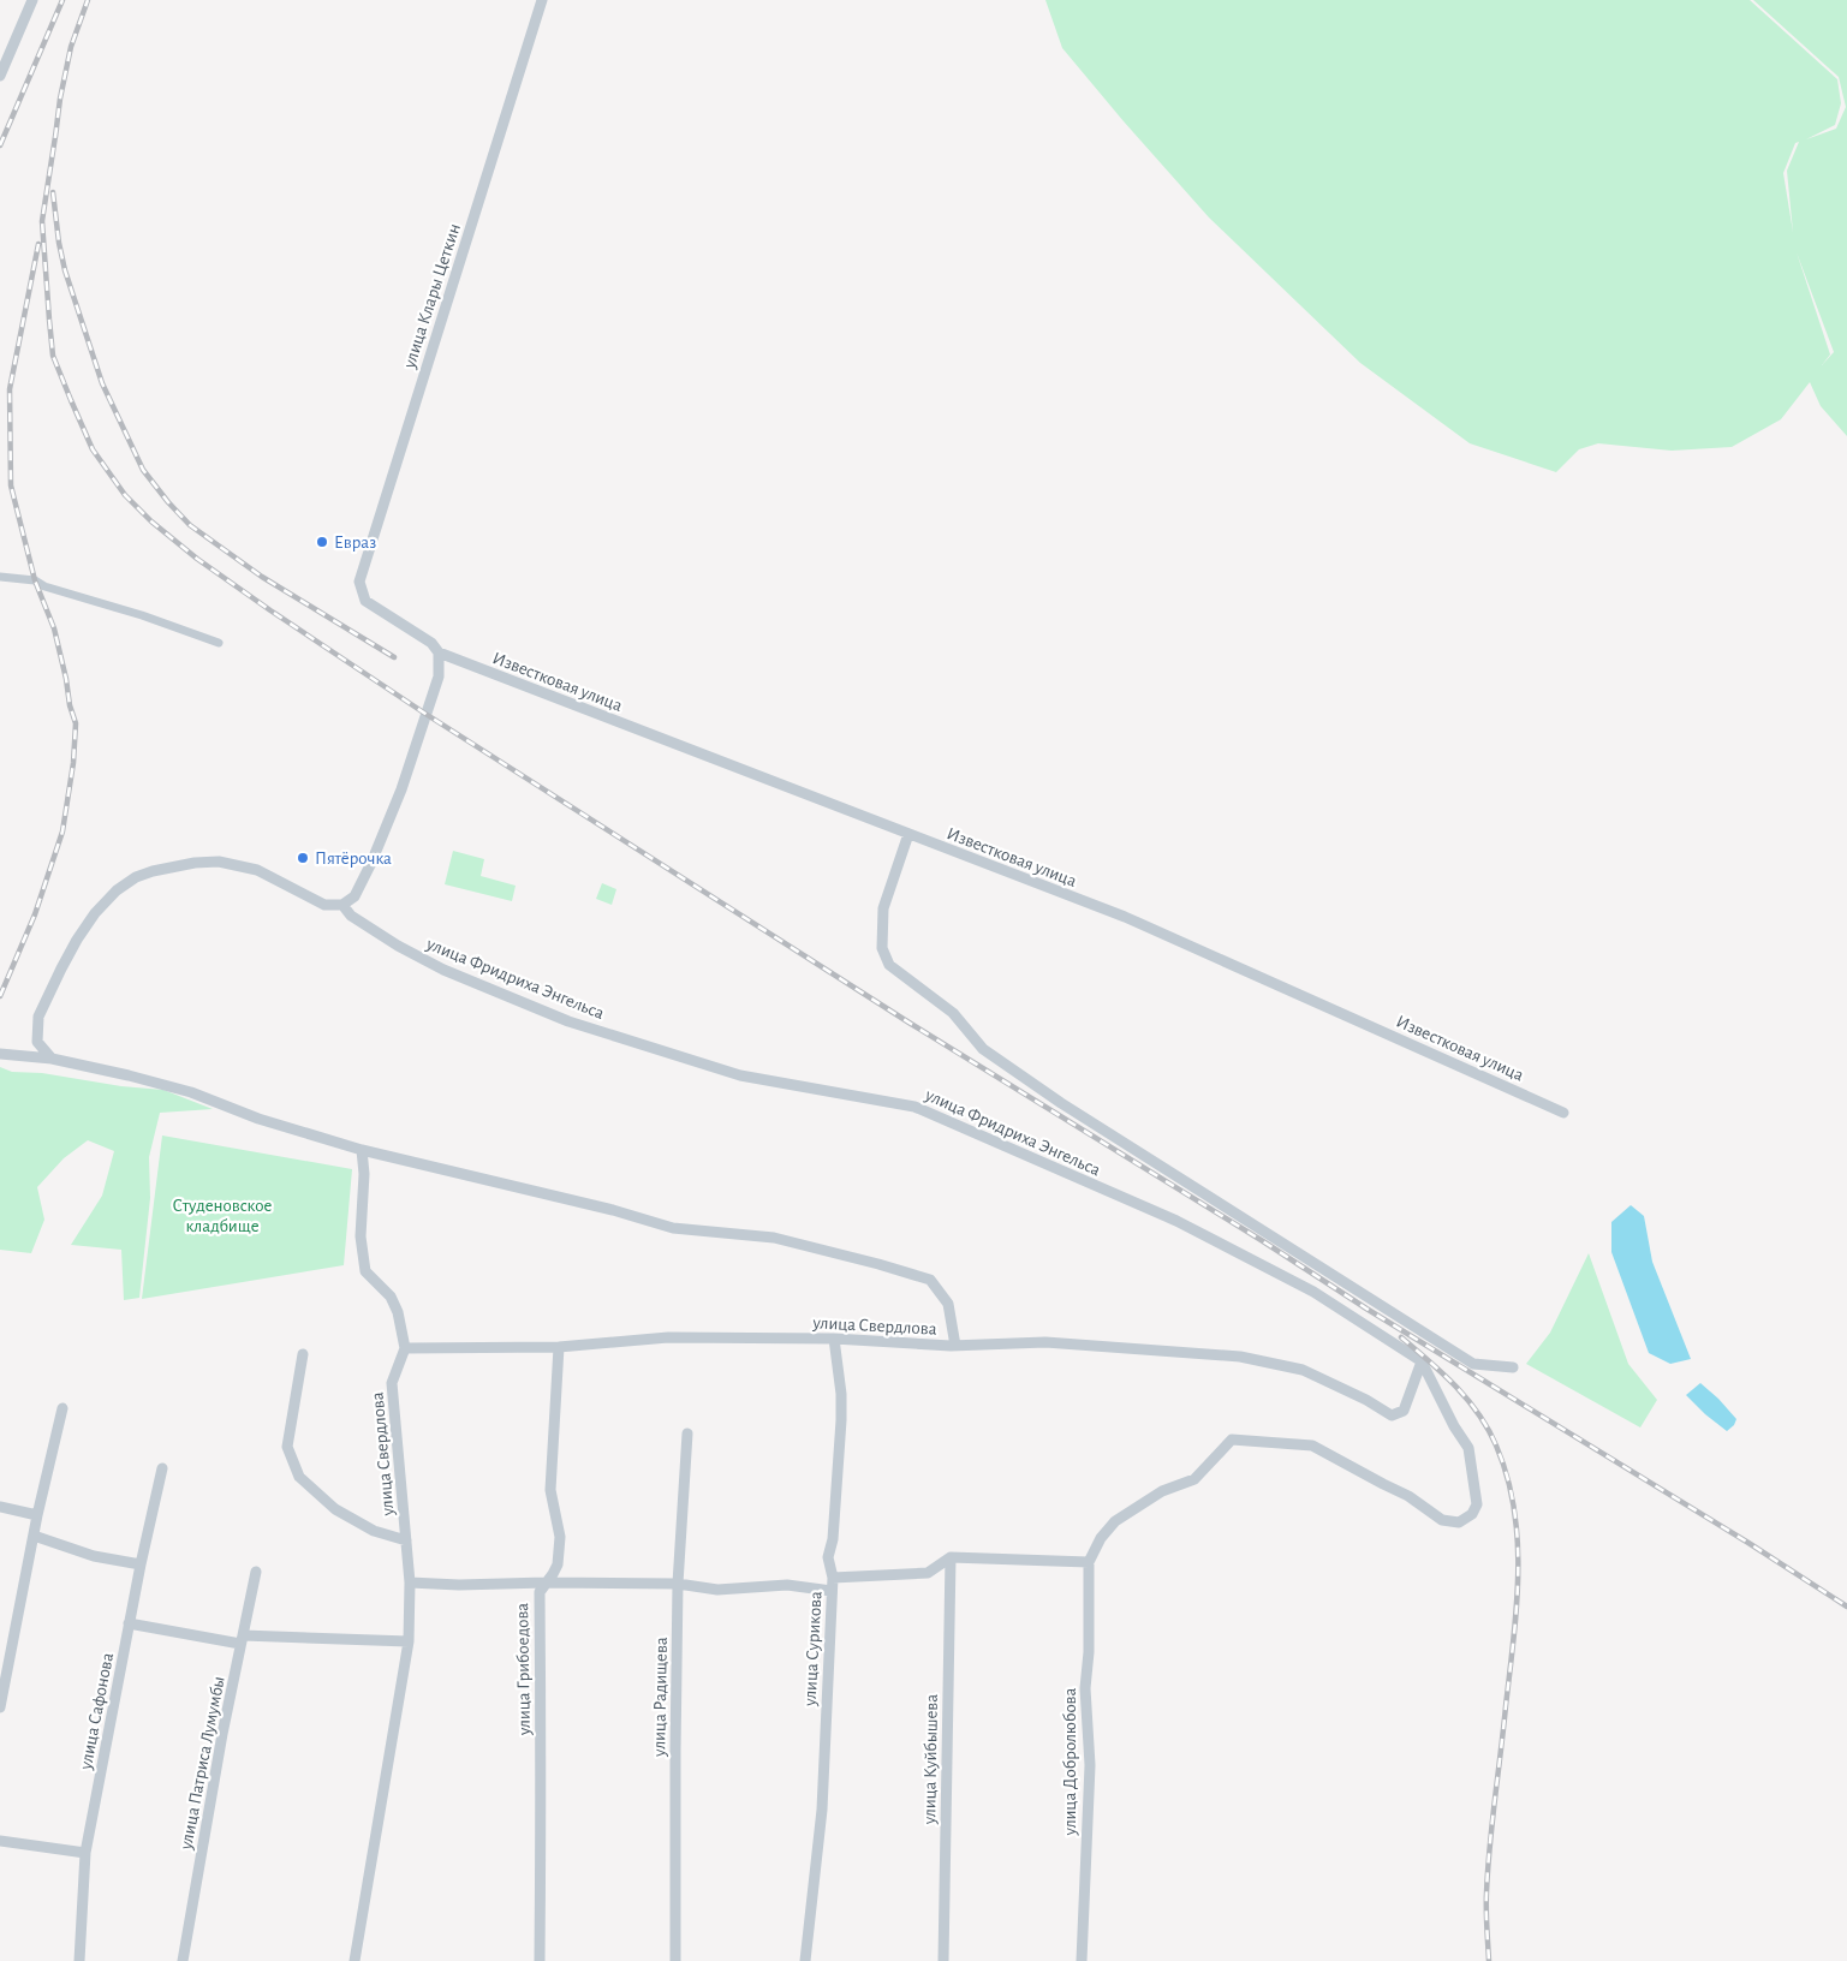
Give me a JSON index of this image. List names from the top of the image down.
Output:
{
  "streets": {
    "street": [
      "улица Клары Цеткин",
      "Известковая улица",
      "улица Фридриха Энгельса",
      "улица Свердлова",
      "улица Сурикова",
      "улица Грибоедова",
      "улица Радищева",
      "улица Сафонова",
      "улица Куйбышева",
      "улица Добролюбова",
      "улица Патриса Лумумбы"
    ]
  },
  "crossings": [
    ["улица Клары Цеткин", "Известковая улица"],
    ["улица Фридриха Энгельса", "улица Свердлова"],
    ["улица Свердлова", "улица Сурикова"],
    ["улица Свердлова", "улица Грибоедова"]
  ],
  "parks": ["Студеновское кладбище"],
  "places": ["Евраз", "Пятёрочка"]
}
